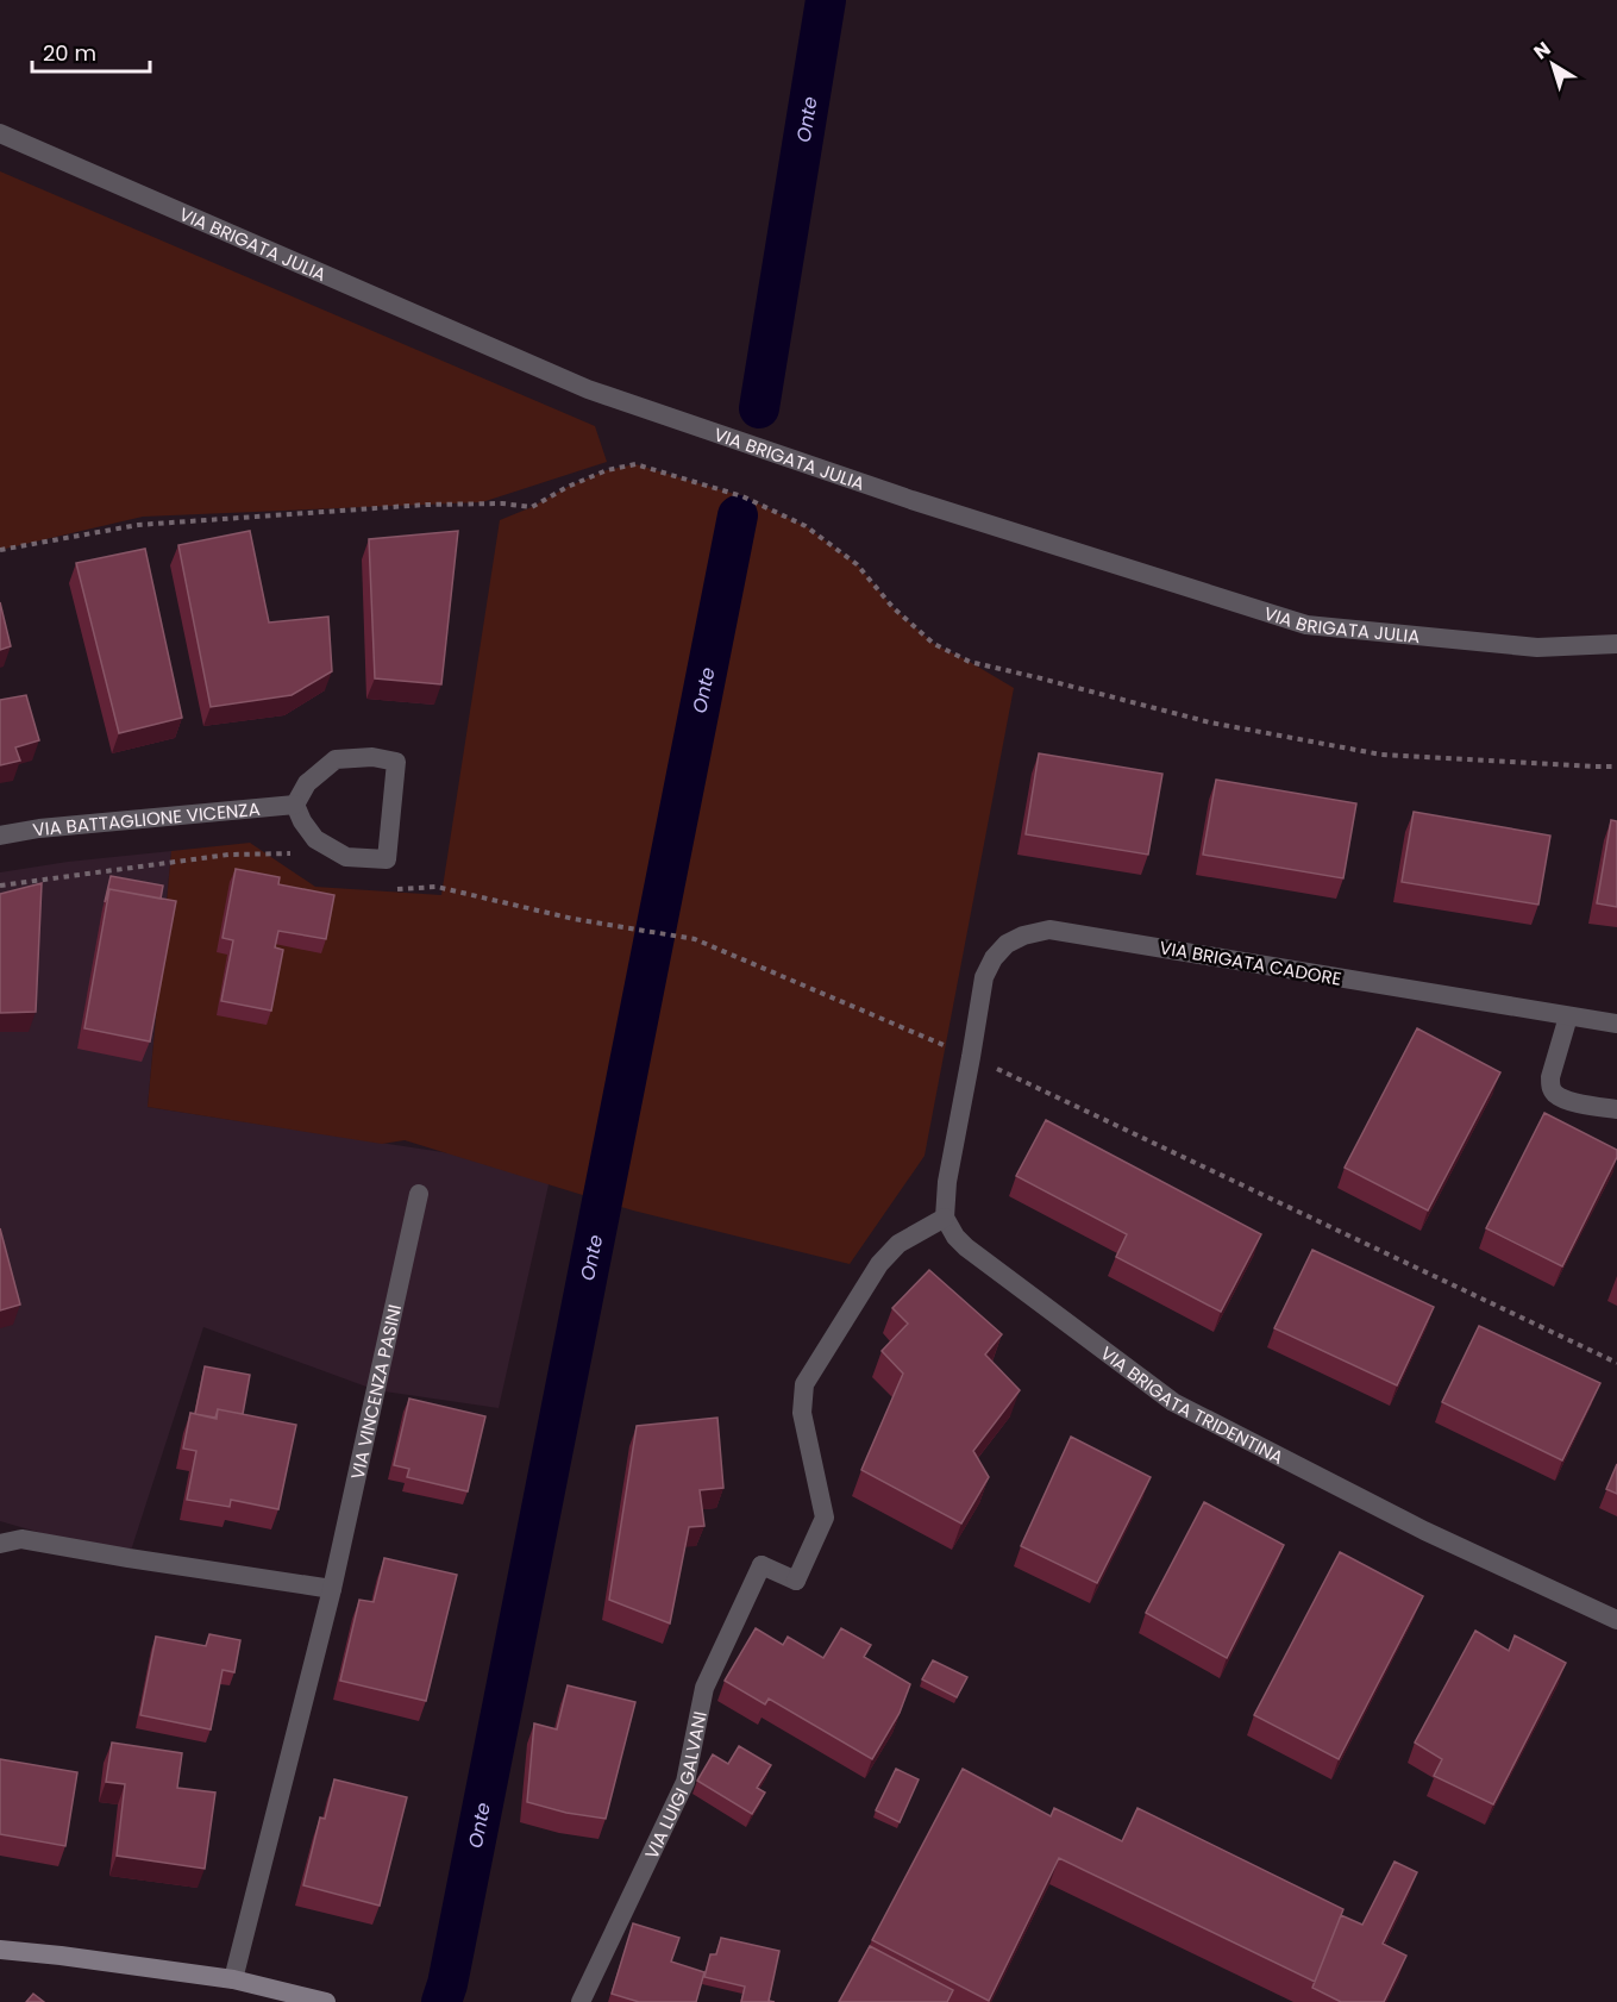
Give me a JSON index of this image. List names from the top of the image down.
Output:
{
  "streets": {
    "street": [
      "VIA BRIGATA JULIA",
      "VIA BATTAGLIONE VICENZA",
      "VIA BRIGATA CADORE",
      "VIA VINCENZA PASINI",
      "VIA BRIGATA TRIDENTINA",
      "VIA LUIGI GALVANI"
    ]
  },
  "crossings": [
    ["VIA BRIGATA TRIDENTINA", "VIA LUIGI GALVANI"]
  ],
  "water": ["Onte"],
  "scale_bar": "20 m",
  "north": "top left"
}
